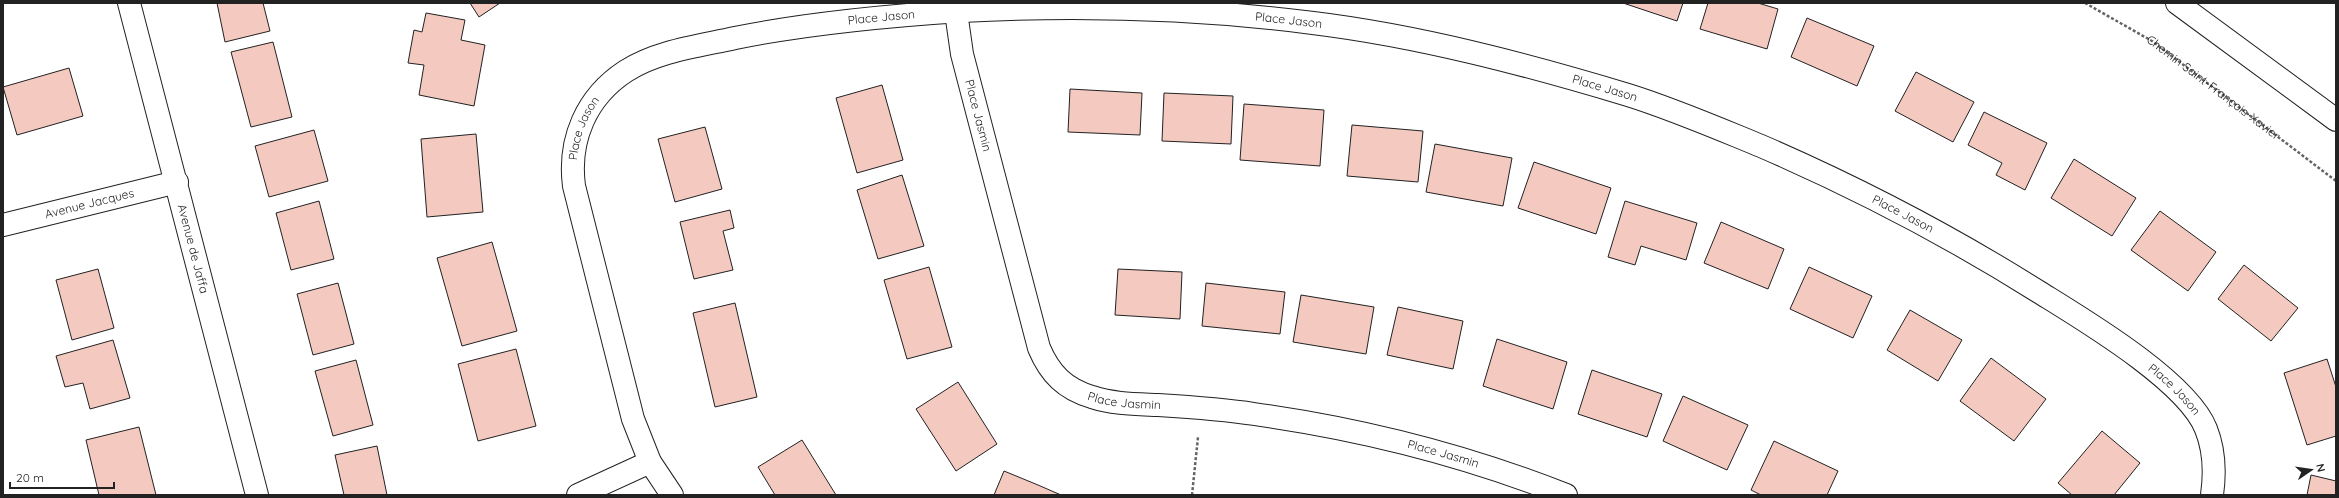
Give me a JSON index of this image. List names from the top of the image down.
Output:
{
  "streets": {
    "street": [
      "Place Jason",
      "Place Jasmin",
      "Avenue Jacques",
      "Avenue de Jaffa"
    ],
    "path": ["Chemin Saint-François-Xavier"]
  },
  "crossings": [
    ["Place Jason", "Place Jasmin"],
    ["Avenue Jacques", "Avenue de Jaffa"]
  ],
  "scale_bar": "20 m",
  "north": "right"
}
